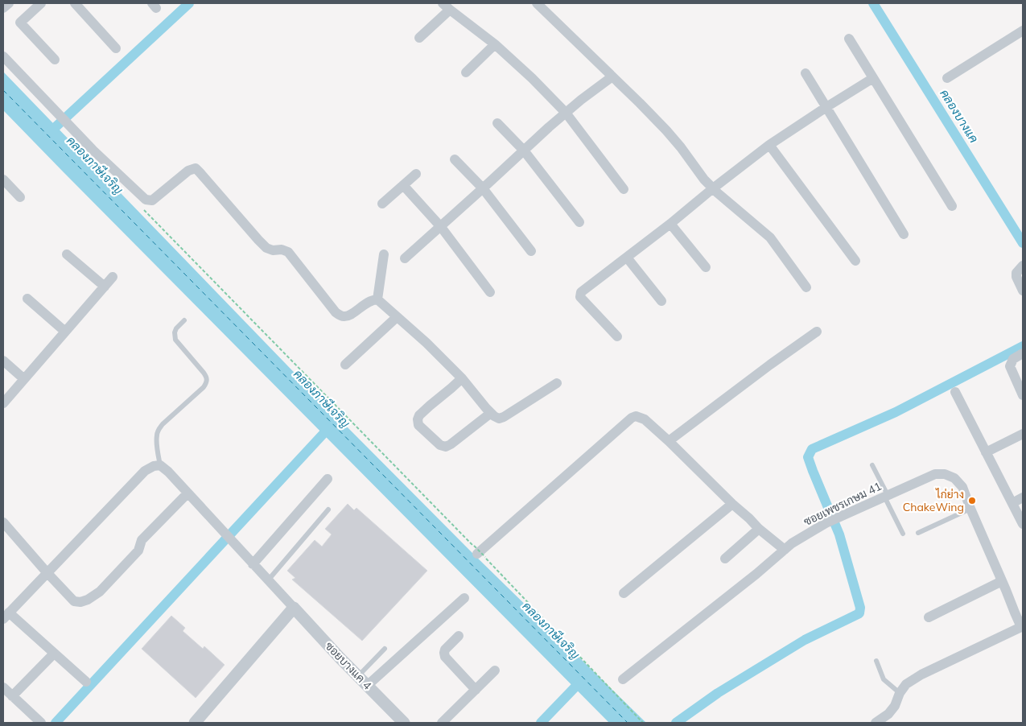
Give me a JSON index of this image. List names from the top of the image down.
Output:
{
  "streets": {
    "street": ["ซอยเพชรเกษม 41", "ซอยบางแค 4"]
  },
  "water": ["คลองบางแค", "คลองภาษีเจริญ"],
  "places": ["ไก่ย่าง ChakeWing"]
}
